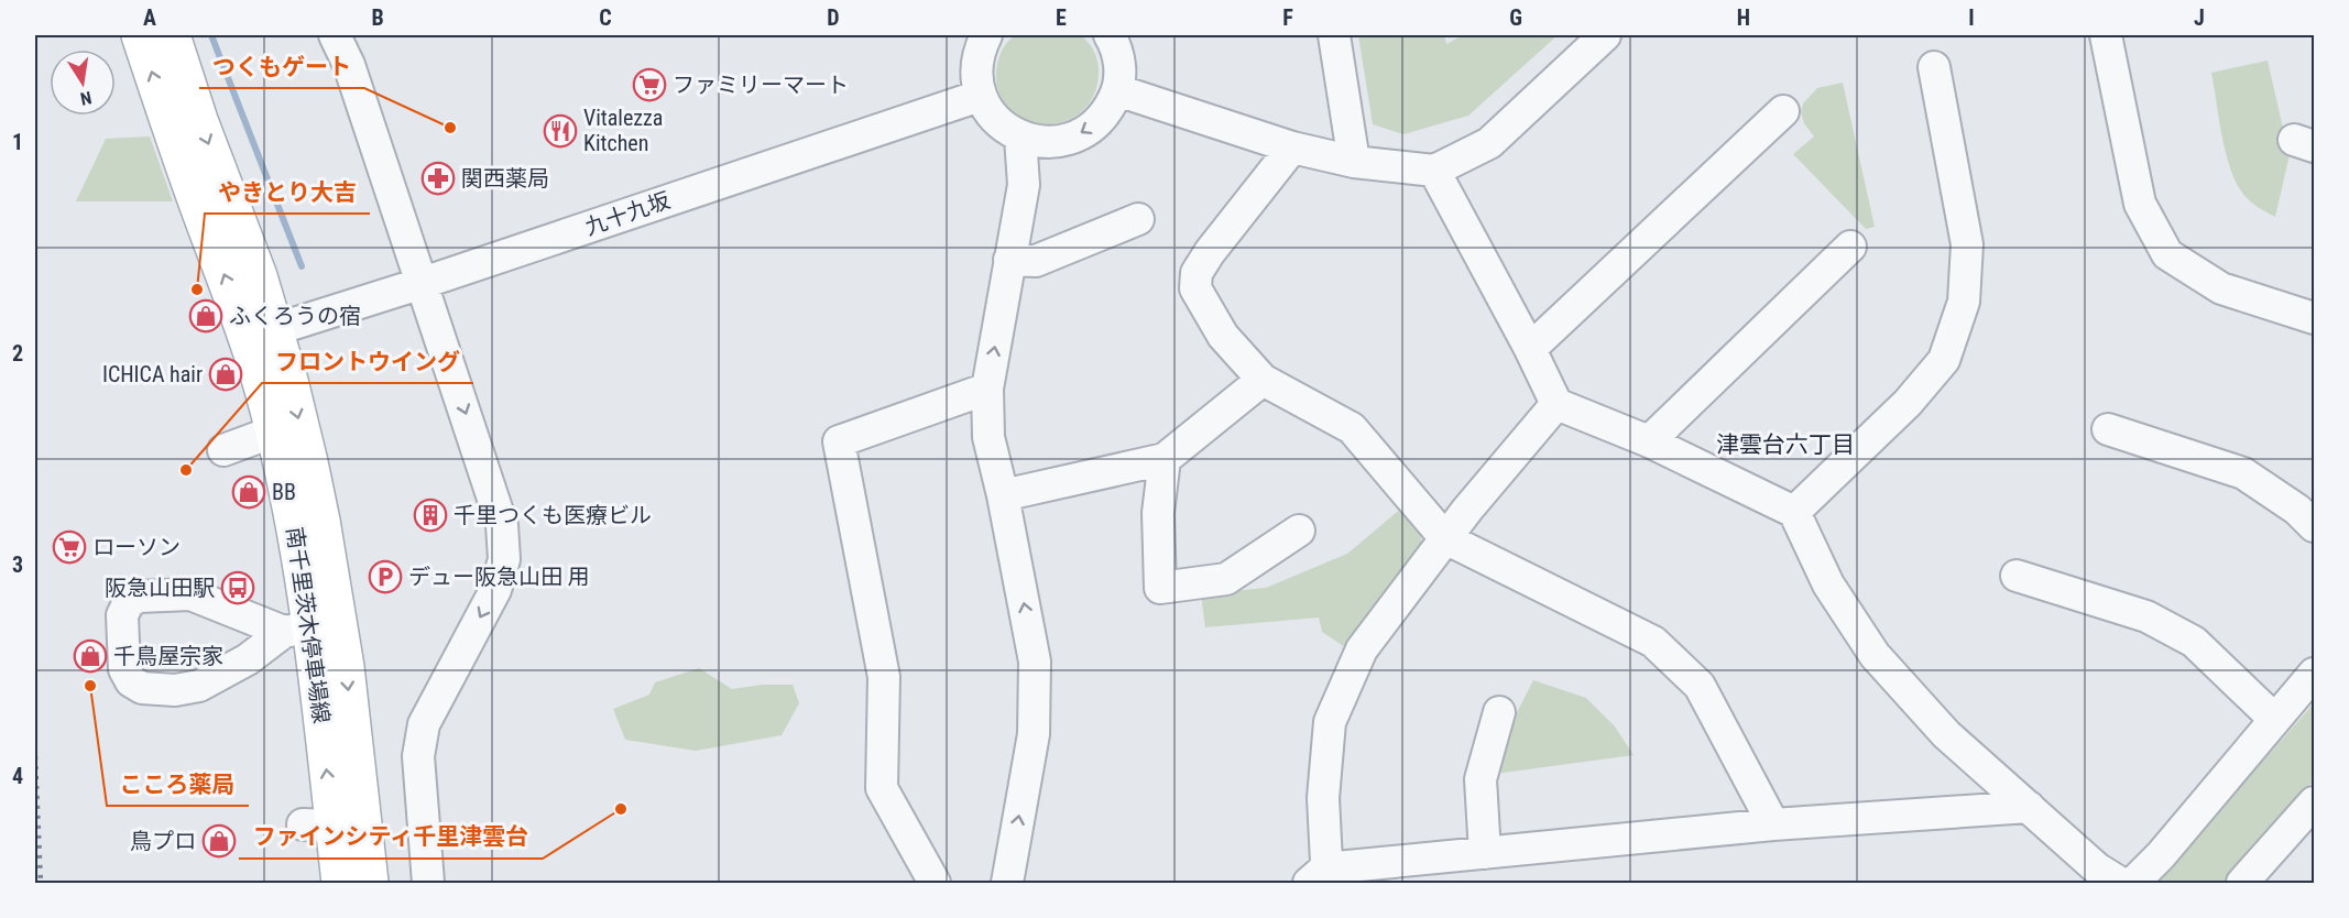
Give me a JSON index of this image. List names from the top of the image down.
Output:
{
  "streets": {
    "main road": ["南千里茨木停車場線"],
    "street": ["九十九坂"]
  },
  "crossings": [
    ["九十九坂", "南千里茨木停車場線"]
  ],
  "districts": ["津雲台六丁目"],
  "places": {
    "supermarket": ["ファミリーマート", "ローソン"],
    "other": [
      "つくもゲート",
      "やきとり大吉",
      "フロントウイング",
      "こころ薬局",
      "ファインシティ千里津雲台"
    ],
    "restaurant": ["Vitalezza Kitchen"],
    "pharmacy": ["関西薬局"],
    "shop": [
      "ふくろうの宿",
      "ICHICA hair",
      "BB",
      "千鳥屋宗家",
      "鳥プロ"
    ],
    "building": ["千里つくも医療ビル"],
    "parking": ["デュー阪急山田 用"],
    "bus stop": ["阪急山田駅"]
  },
  "north": "bottom",
  "grid": {
    "columns": [
      "A",
      "B",
      "C",
      "D",
      "E",
      "F",
      "G",
      "H",
      "I",
      "J"
    ],
    "rows": [
      "1",
      "2",
      "3",
      "4"
    ]
  }
}
